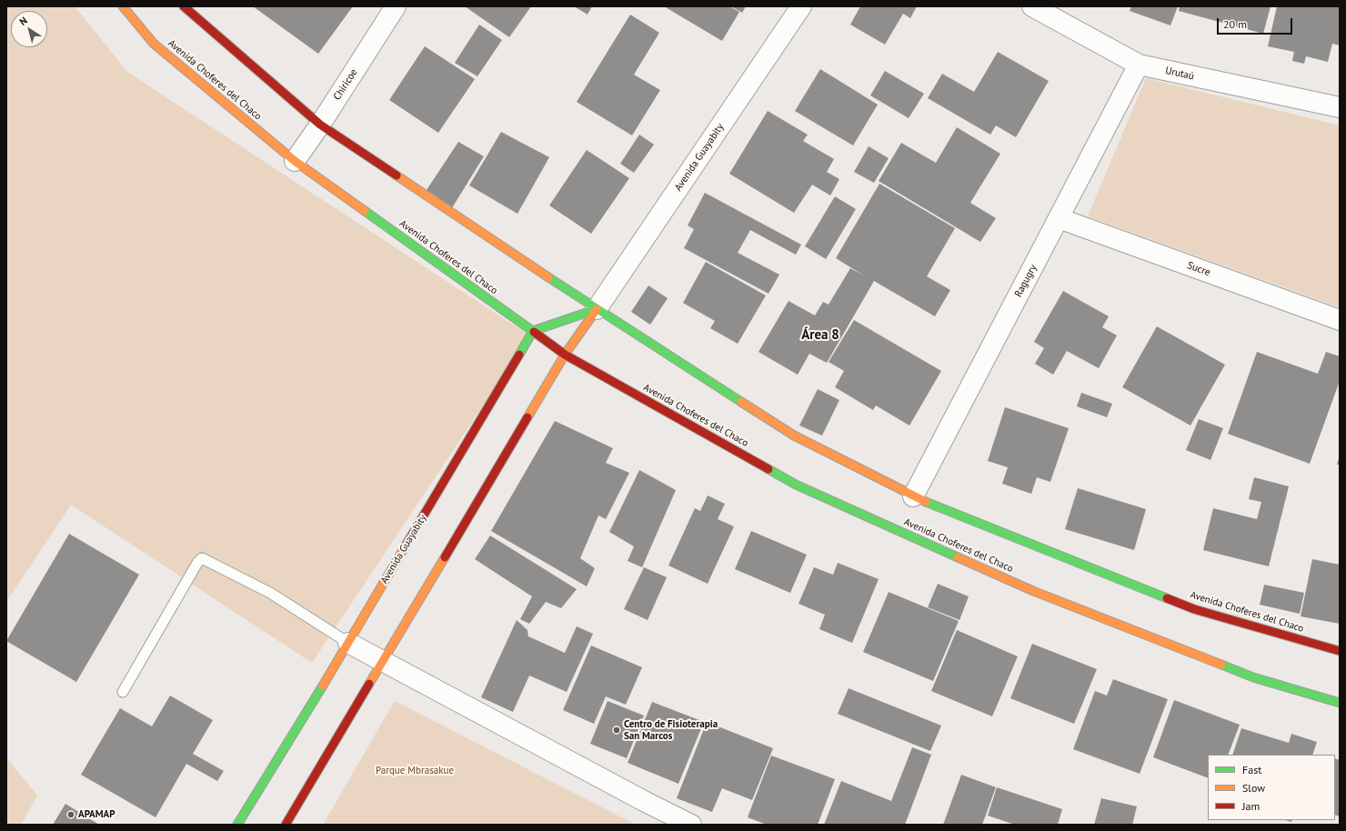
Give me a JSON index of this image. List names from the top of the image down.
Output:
{
  "streets": {
    "street": [
      "Urutaú",
      "Avenida Choferes del Chaco",
      "Chiricoe",
      "Avenida Guayabity",
      "Sucre",
      "Ragugry"
    ]
  },
  "crossings": [
    ["Urutaú", "Ragugry"],
    ["Avenida Choferes del Chaco", "Chiricoe"],
    ["Avenida Choferes del Chaco", "Avenida Guayabity"],
    ["Avenida Choferes del Chaco", "Ragugry"],
    ["Sucre", "Ragugry"]
  ],
  "districts": ["Área 8"],
  "parks": ["Parque Mbrasakue"],
  "places": ["Centro de Fisioterapia San Marcos", "APAMAP"],
  "legend": ["Fast", "Slow", "Jam"],
  "scale_bar": "20 m",
  "north": "top left"
}
